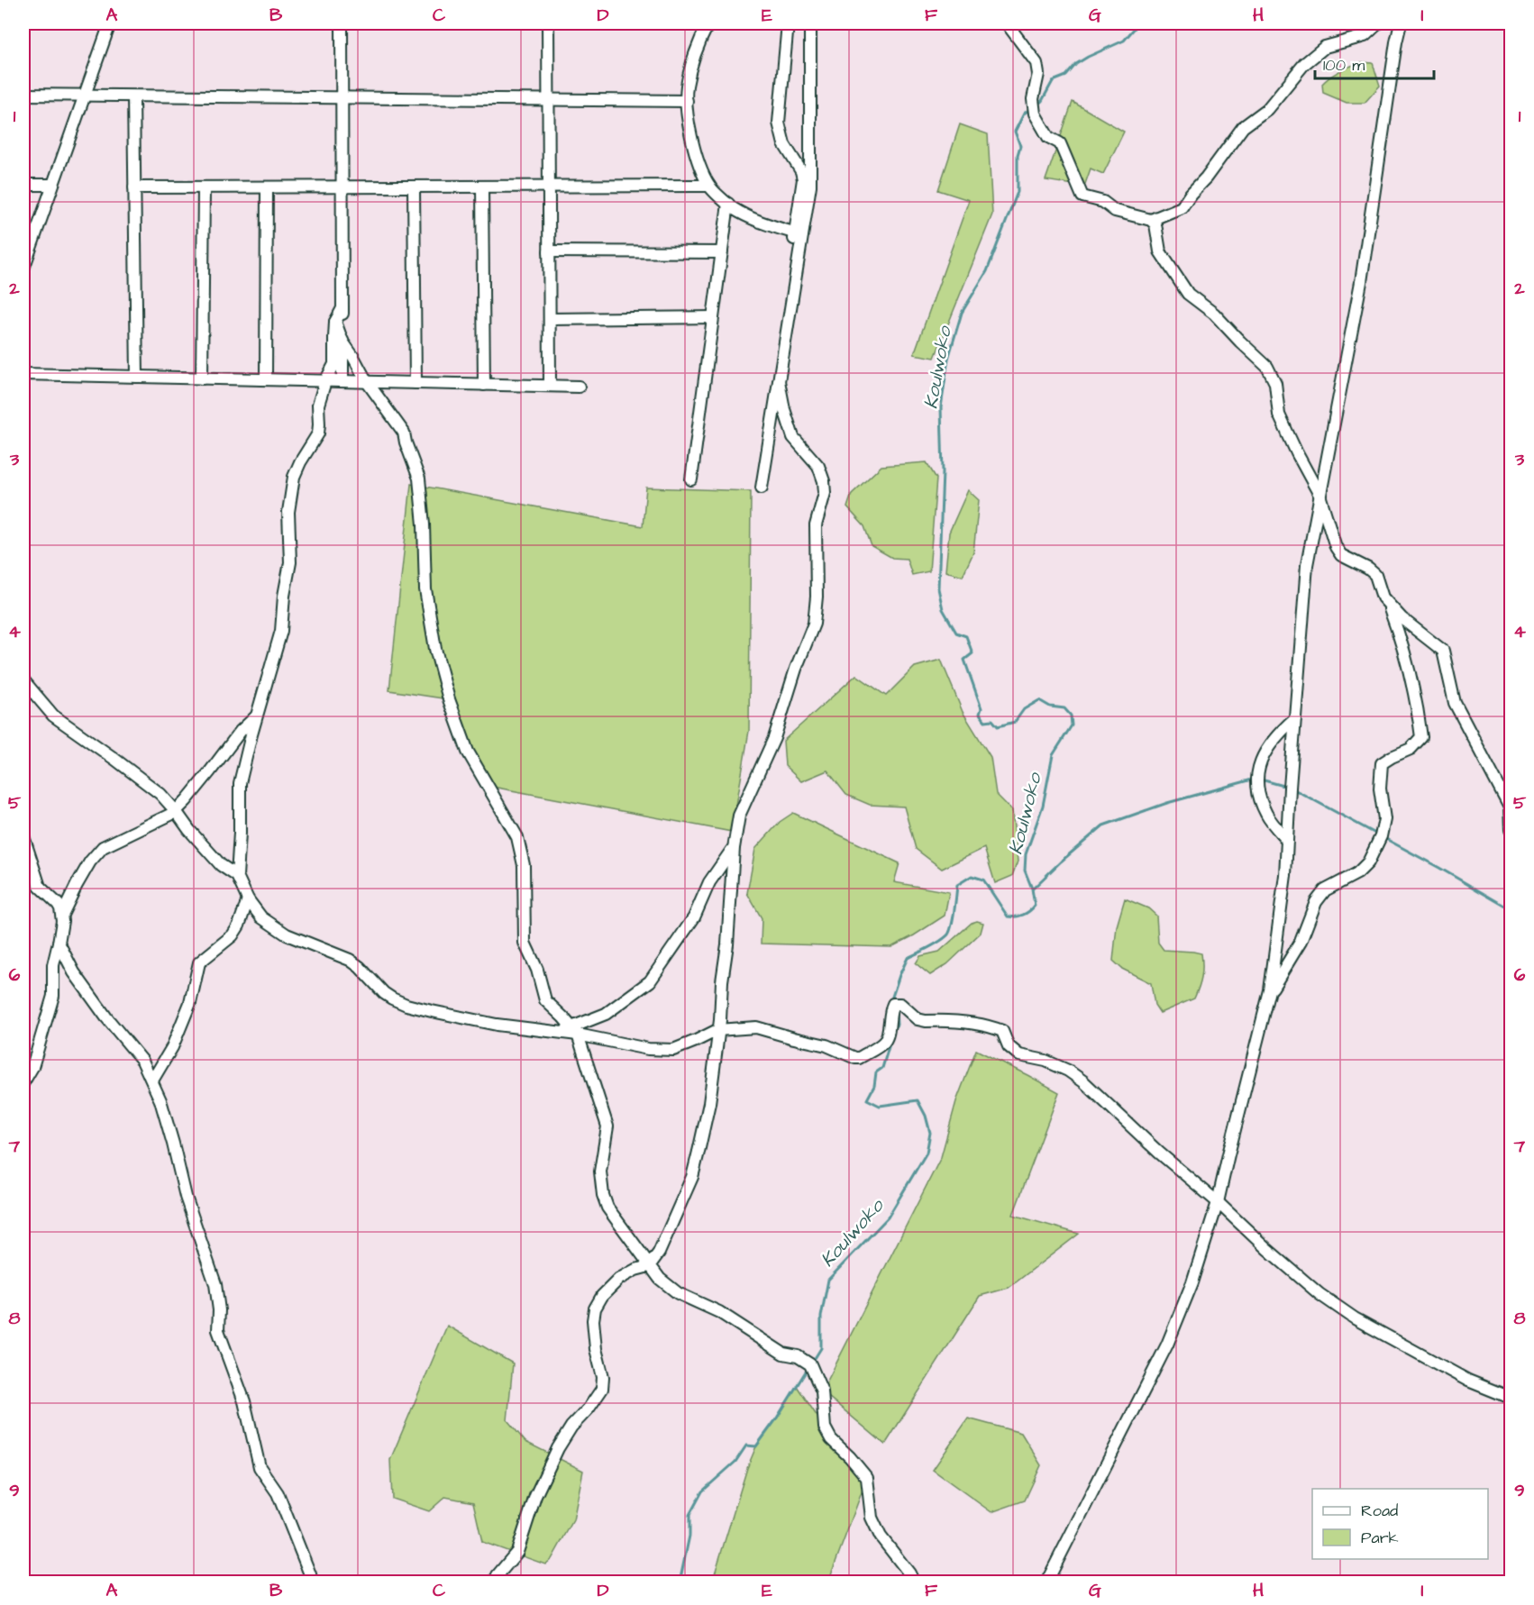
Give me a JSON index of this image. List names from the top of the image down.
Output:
{
  "water": ["Koulwoko"],
  "legend": ["Road", "Park"],
  "scale_bar": "100 m",
  "grid": {
    "columns": [
      "A",
      "B",
      "C",
      "D",
      "E",
      "F",
      "G",
      "H",
      "I"
    ],
    "rows": [
      "1",
      "2",
      "3",
      "4",
      "5",
      "6",
      "7",
      "8",
      "9"
    ]
  }
}
